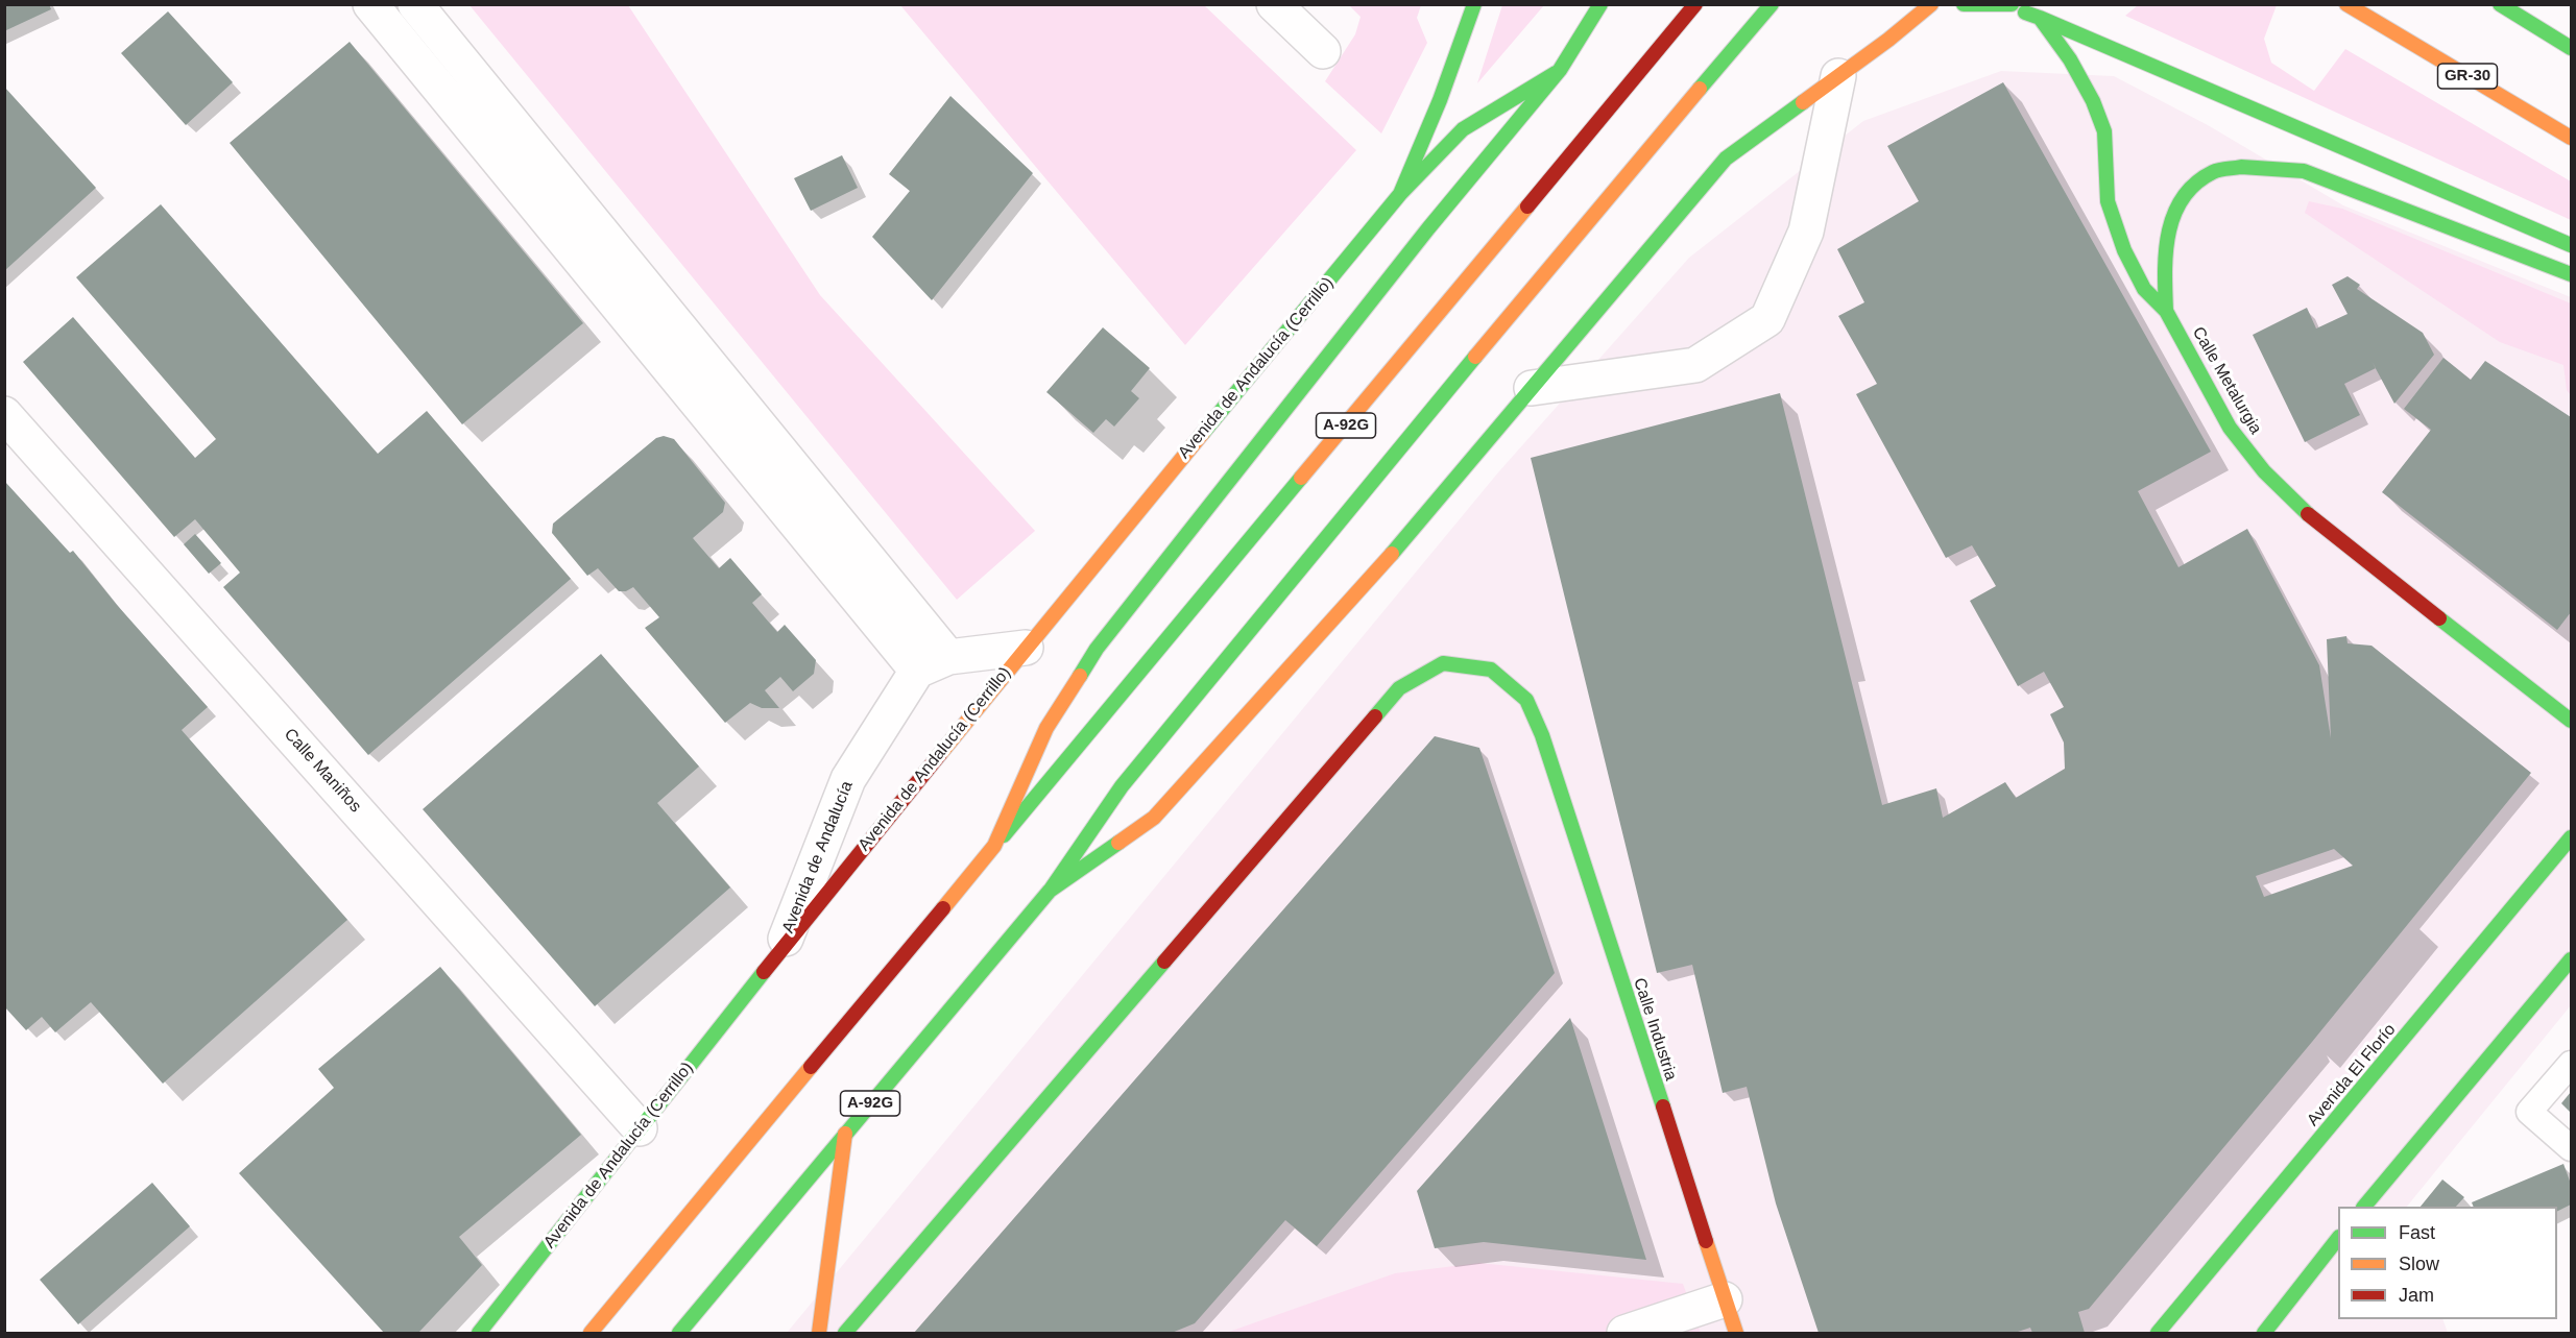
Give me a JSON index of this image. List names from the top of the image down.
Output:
{
  "streets": {
    "main road": [
      "GR-30",
      "Avenida de Andalucía (Cerrillo)",
      "Calle Metalurgia",
      "A-92G",
      "Calle Industria",
      "Avenida El Florío"
    ],
    "street": ["Calle Maniños", "Avenida de Andalucía"]
  },
  "crossings": [
    ["Avenida de Andalucía (Cerrillo)", "Calle Maniños"],
    ["Avenida de Andalucía (Cerrillo)", "Avenida de Andalucía"]
  ],
  "legend": ["Fast", "Slow", "Jam"]
}
